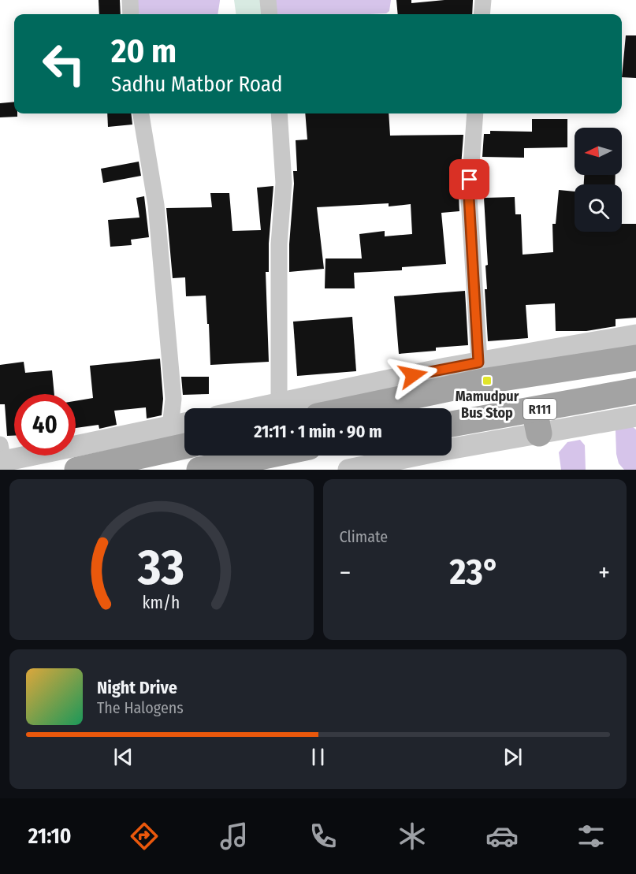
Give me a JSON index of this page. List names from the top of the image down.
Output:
{
  "streets": {
    "main road": ["R111"]
  },
  "places": {
    "transit": ["Mamudpur Bus Stop"]
  },
  "north": "left",
  "page": {
    "turn": ["20 m", "Sadhu Matbor Road"],
    "limit": "40",
    "trip": "21:11 · 1 min · 90 m",
    "tile": "Climate",
    "heat": ["−", "23°", "+"],
    "song": ["Night Drive", "The Halogens"],
    "tabs": "21:10",
    "gauge": ["33", "km/h"]
  }
}
